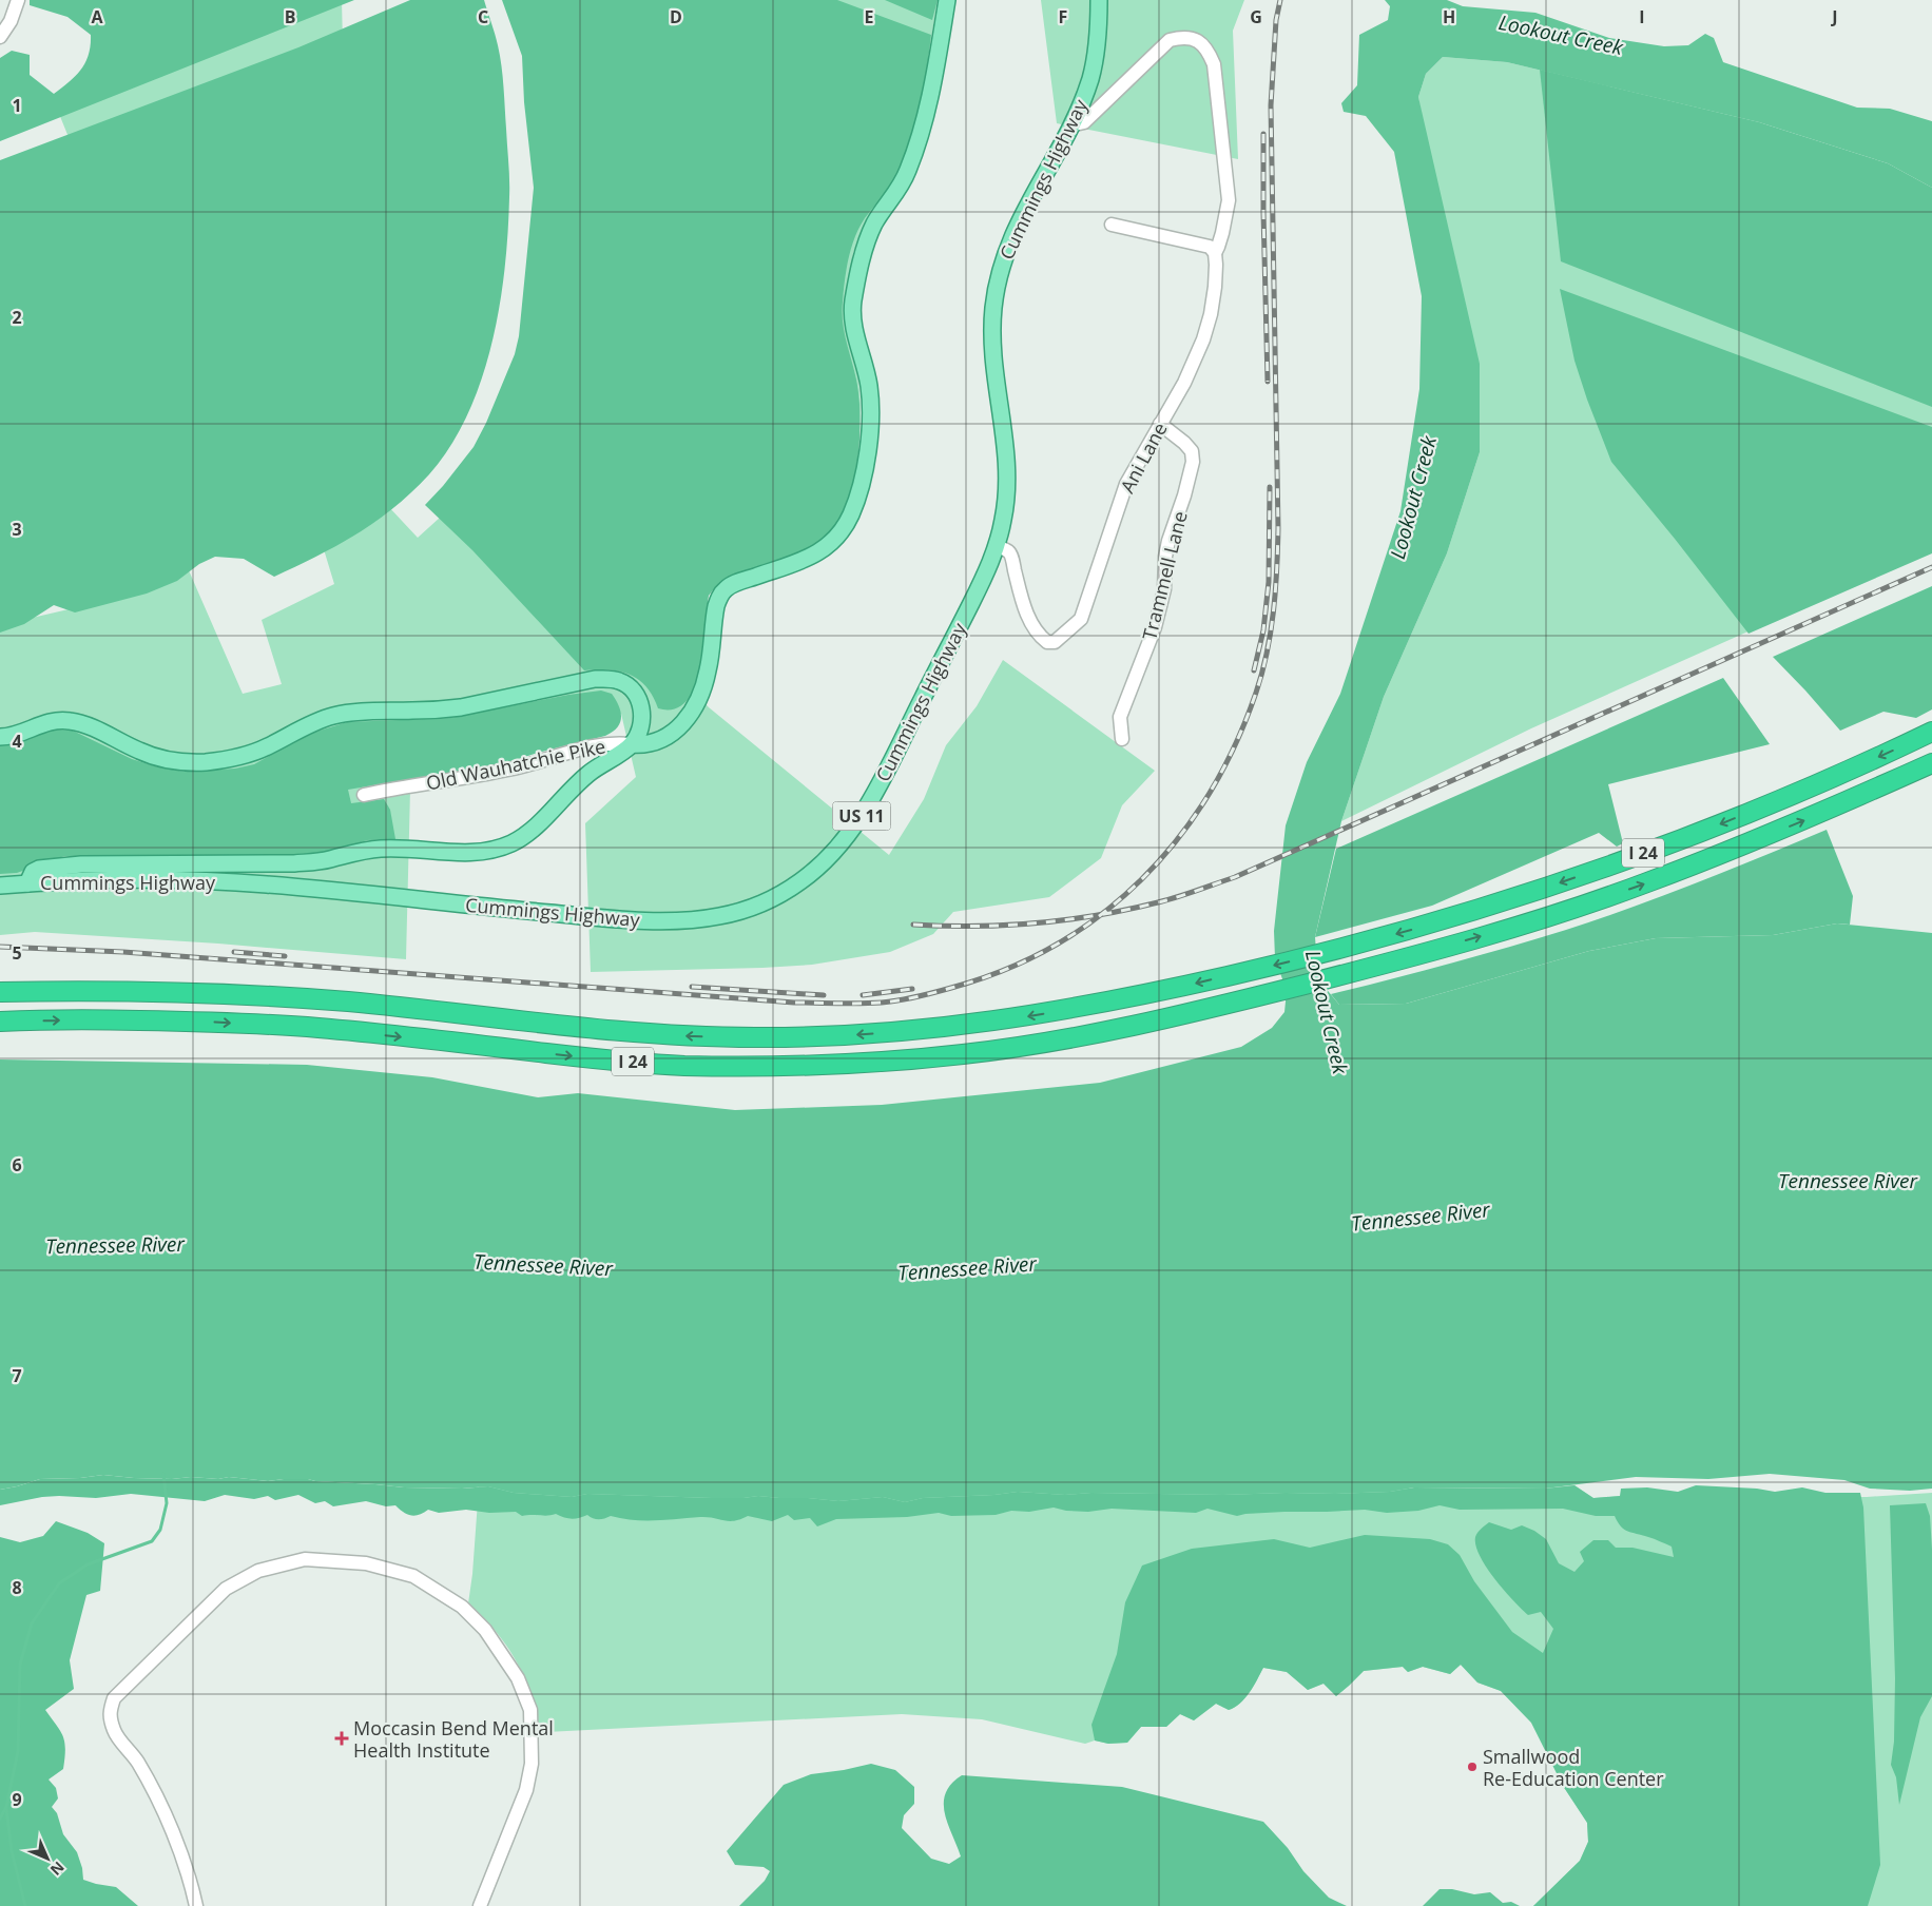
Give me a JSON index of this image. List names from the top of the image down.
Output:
{
  "streets": {
    "highway": ["I 24"],
    "main road": ["Cummings Highway", "Old Wauhatchie Pike", "US 11"],
    "street": ["Ani Lane", "Trammell Lane"]
  },
  "crossings": [
    ["Cummings Highway", "Ani Lane"],
    ["Ani Lane", "Trammell Lane"]
  ],
  "water": ["Lookout Creek", "Tennessee River"],
  "places": {
    "health": ["Moccasin Bend Mental Health Institute"],
    "other": ["Smallwood Re-Education Center"]
  },
  "north": "bottom right",
  "grid": {
    "columns": [
      "A",
      "B",
      "C",
      "D",
      "E",
      "F",
      "G",
      "H",
      "I",
      "J"
    ],
    "rows": [
      "1",
      "2",
      "3",
      "4",
      "5",
      "6",
      "7",
      "8",
      "9"
    ]
  }
}
